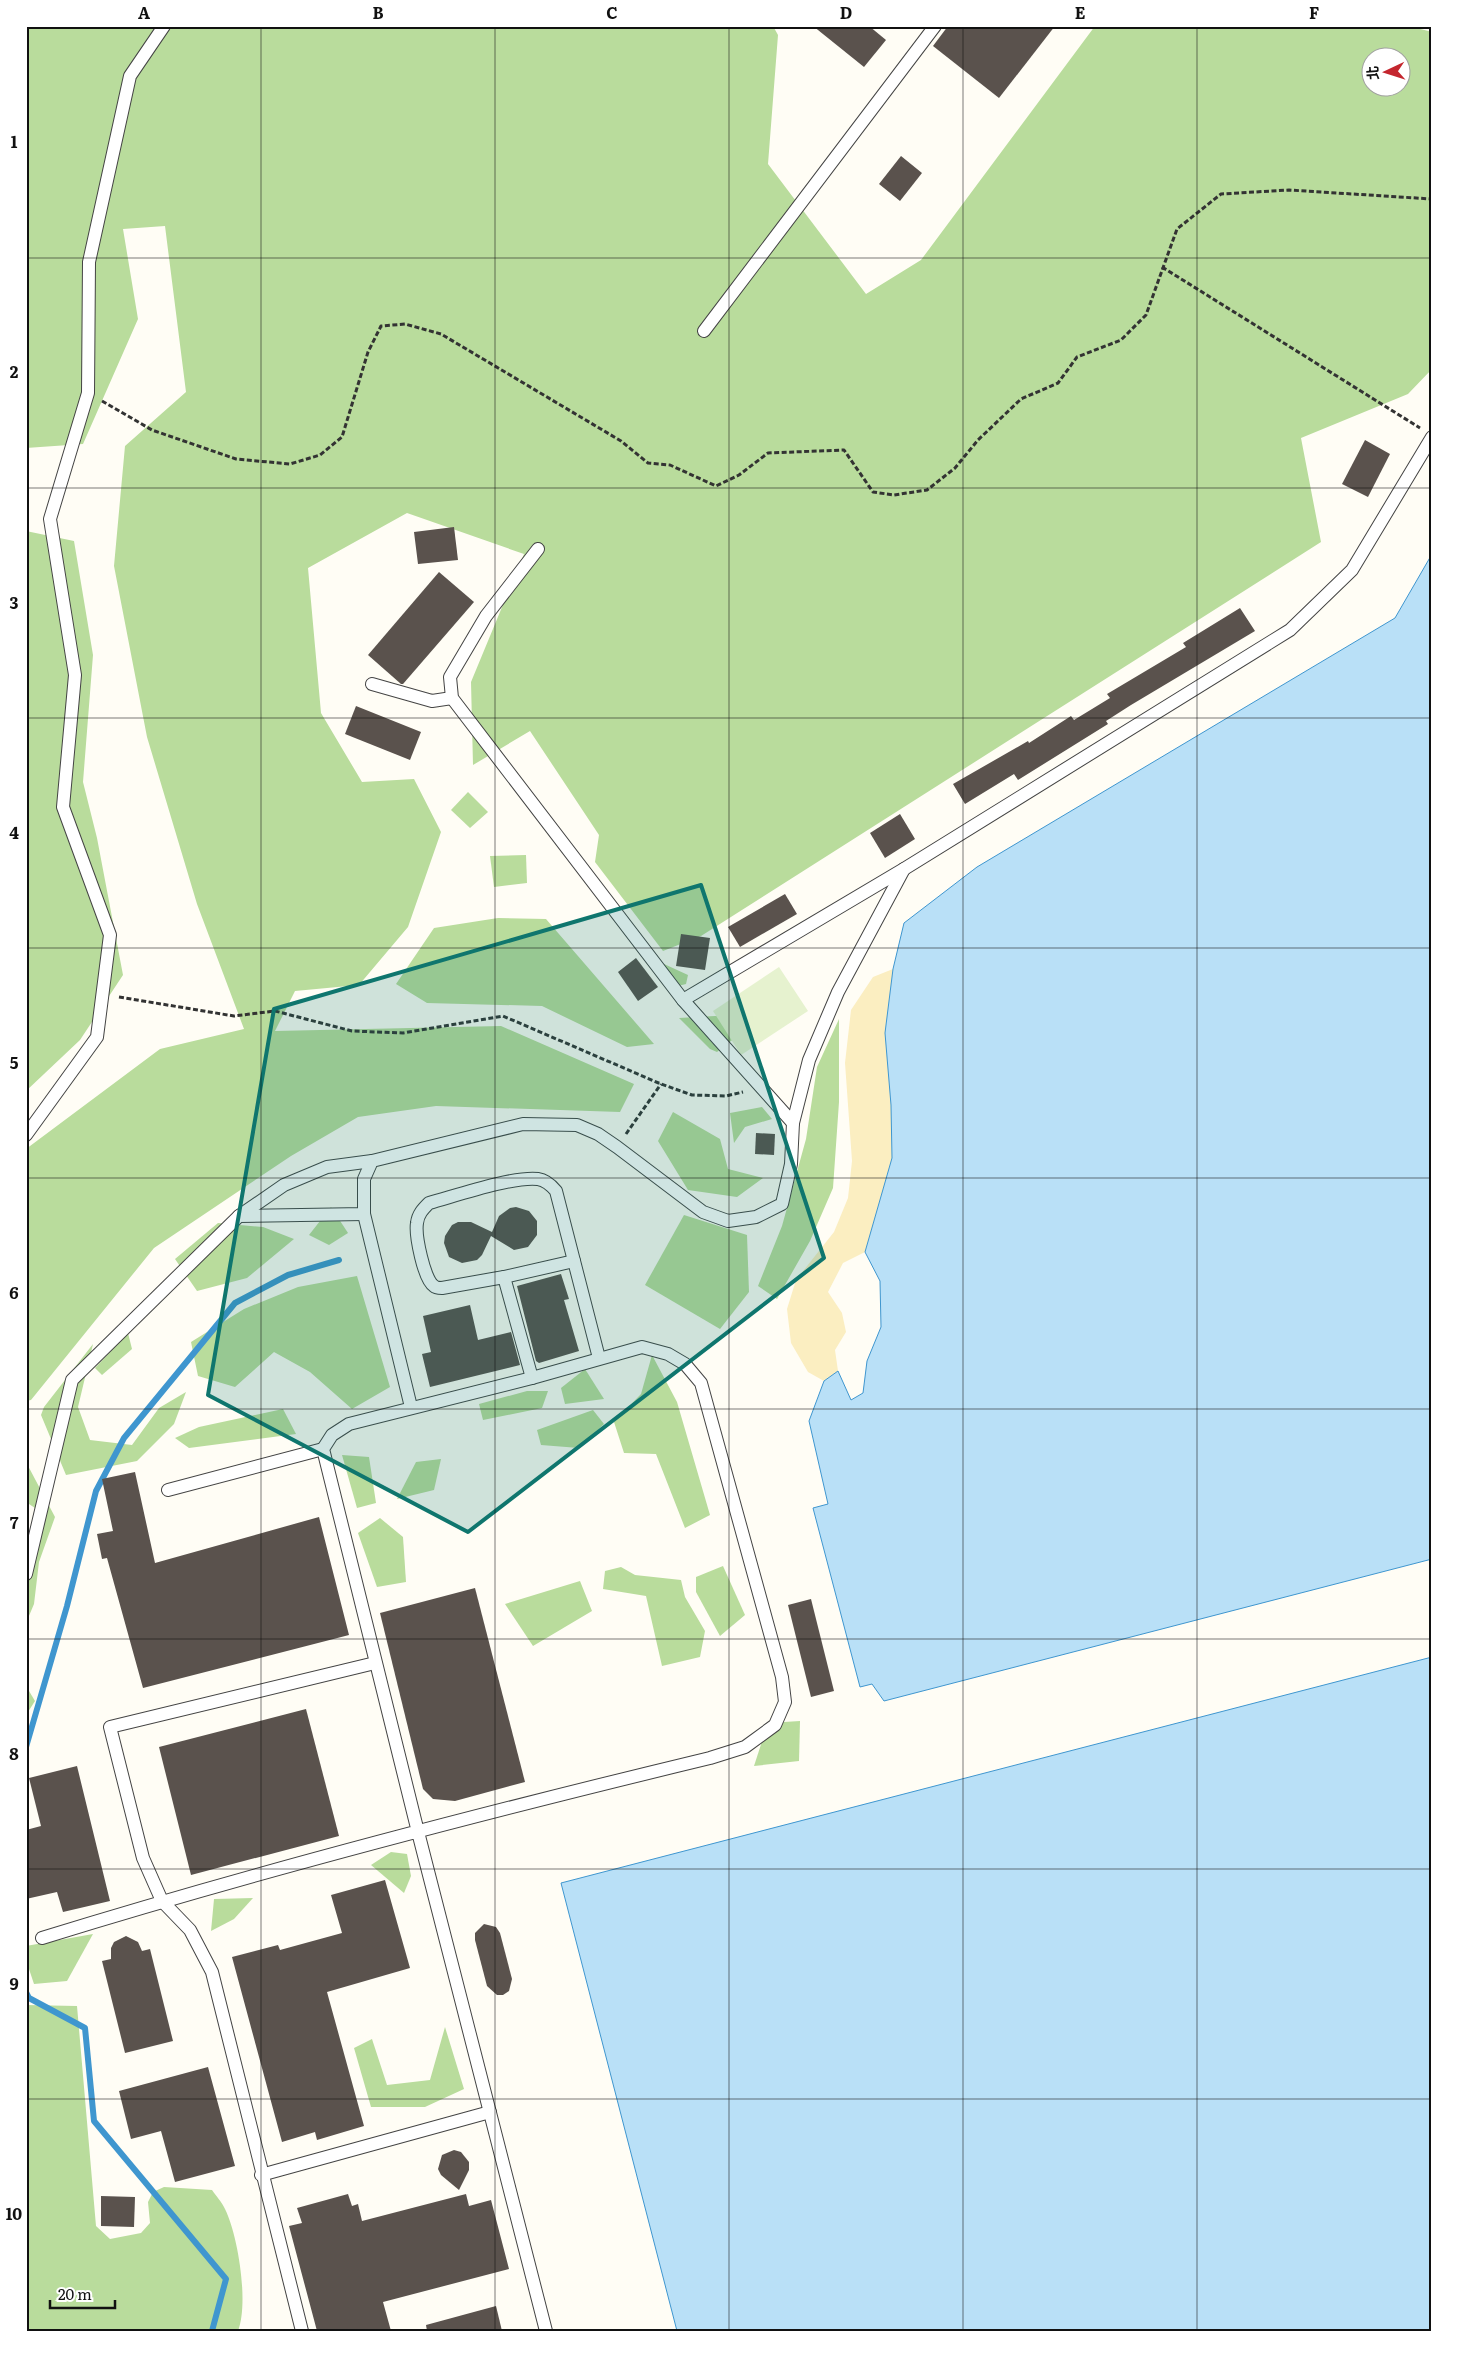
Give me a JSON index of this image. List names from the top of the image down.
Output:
{
  "scale_bar": "20 m",
  "north": "left",
  "grid": {
    "columns": [
      "A",
      "B",
      "C",
      "D",
      "E",
      "F"
    ],
    "rows": [
      "1",
      "2",
      "3",
      "4",
      "5",
      "6",
      "7",
      "8",
      "9",
      "10"
    ]
  }
}
